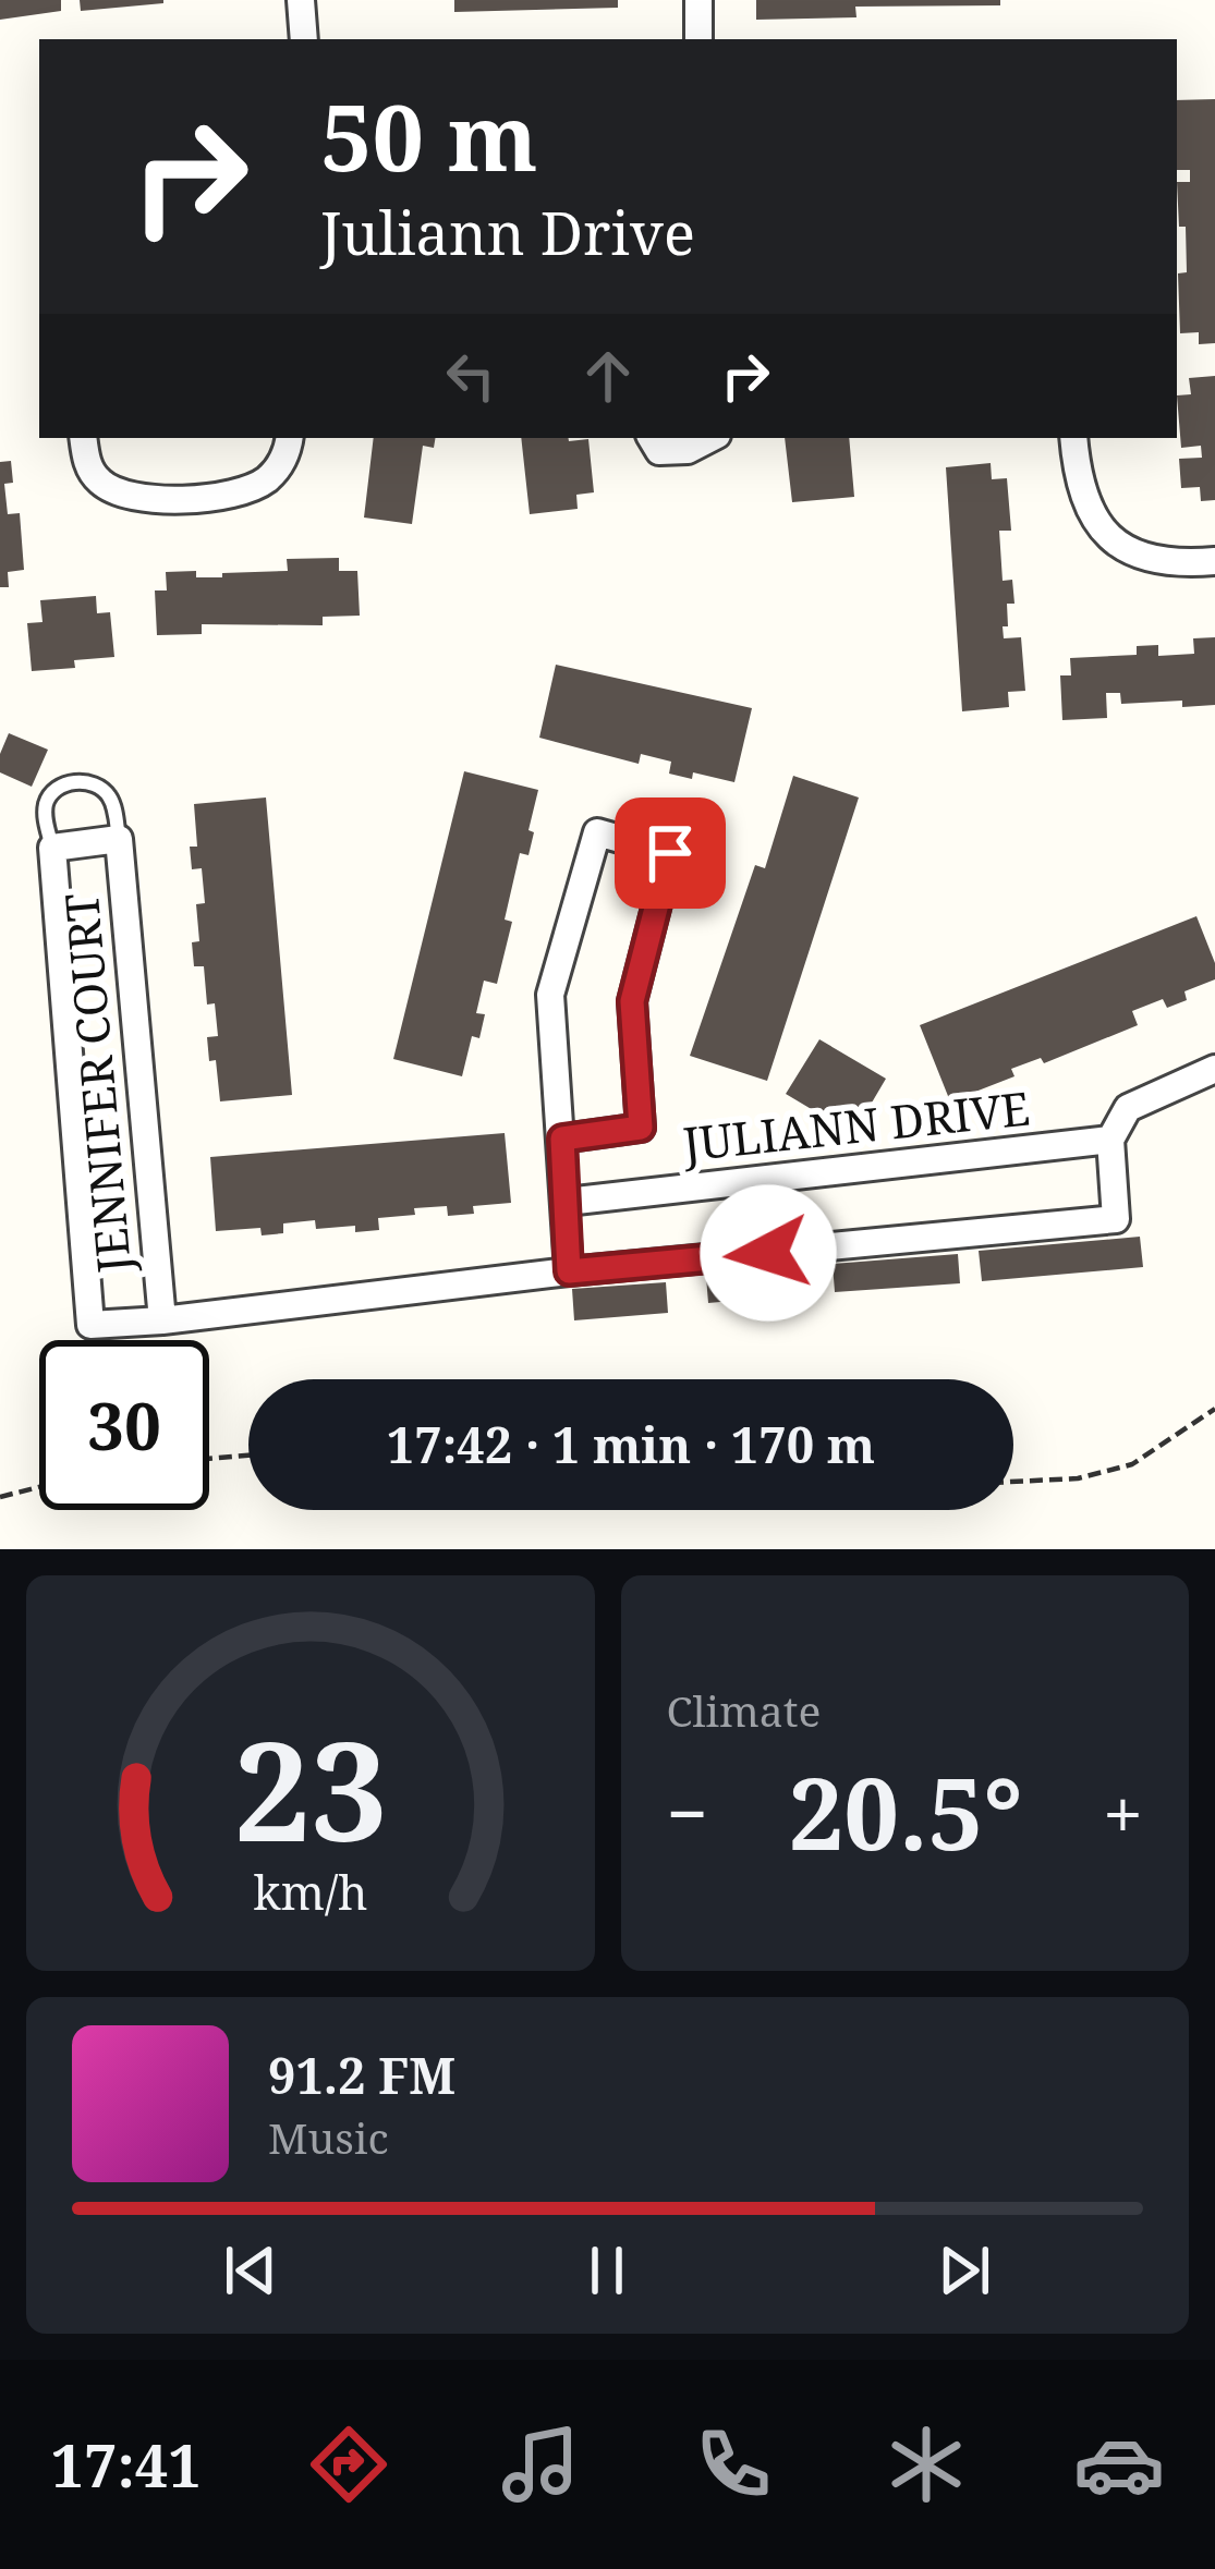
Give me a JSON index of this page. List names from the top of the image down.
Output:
{
  "streets": {
    "street": ["JENNIFER COURT", "JULIANN DRIVE"]
  },
  "page": {
    "turn": ["50 m", "Juliann Drive"],
    "limit": "30",
    "trip": "17:42 · 1 min · 170 m",
    "tile": "Climate",
    "heat": ["−", "20.5°", "+"],
    "song": ["91.2 FM", "Music"],
    "tabs": "17:41",
    "gauge": ["23", "km/h"]
  }
}
